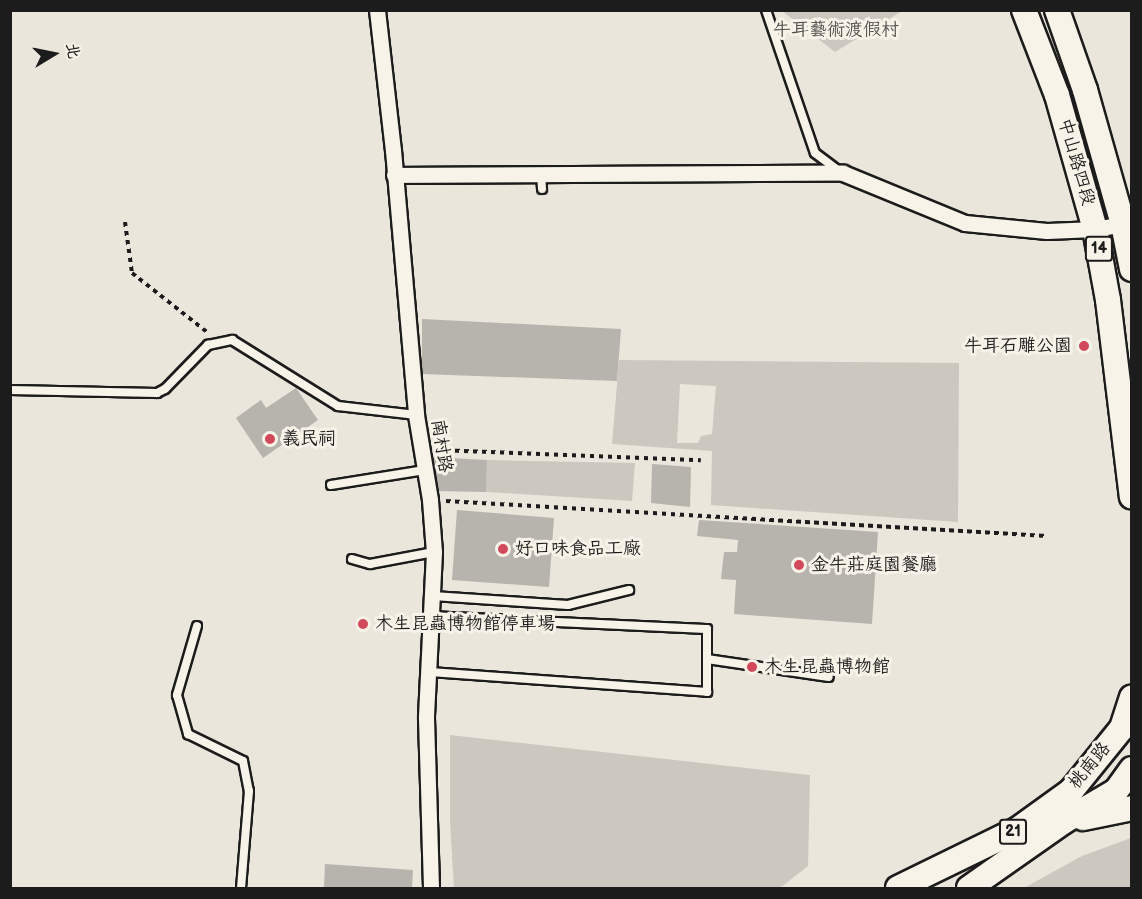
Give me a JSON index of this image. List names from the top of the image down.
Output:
{
  "streets": {
    "main road": [
      "中山路四段",
      "14",
      "桃南路",
      "21"
    ],
    "street": ["南村路"]
  },
  "parks": ["牛耳藝術渡假村"],
  "places": [
    "牛耳石雕公園",
    "義民祠",
    "好口味食品工廠",
    "金牛莊庭園餐廳",
    "木生昆蟲博物館停車場",
    "木生昆蟲博物館"
  ],
  "north": "right"
}
